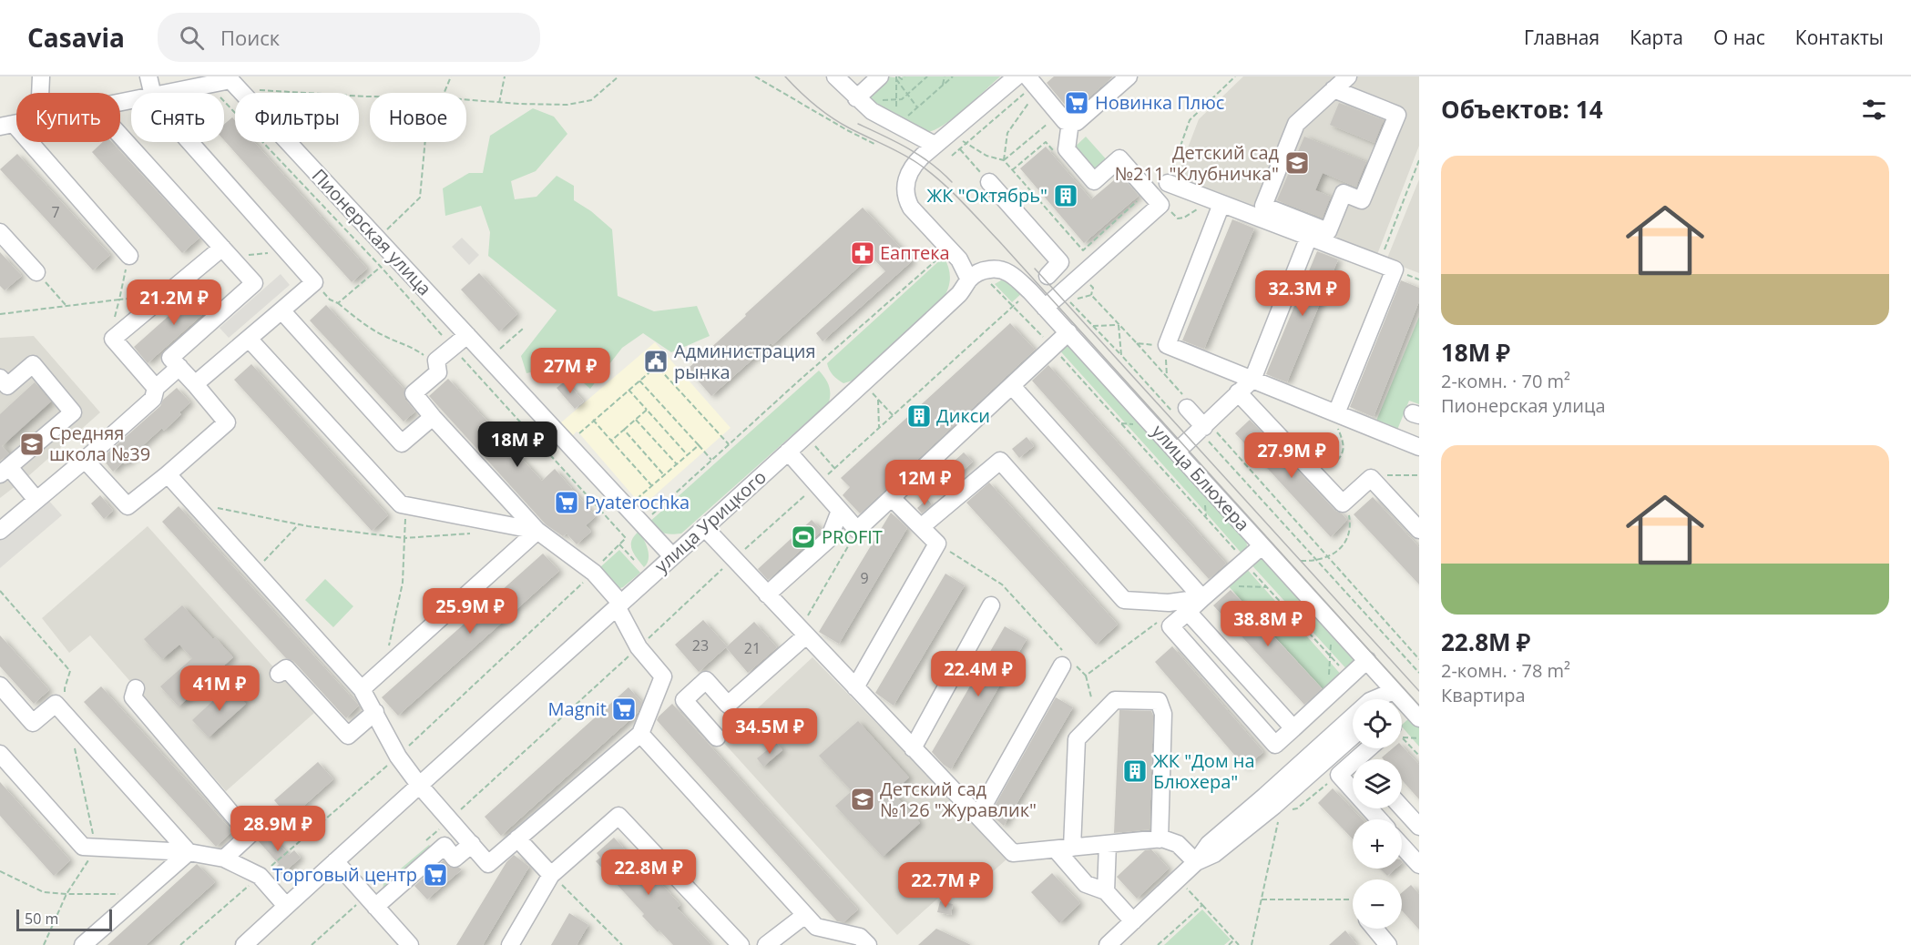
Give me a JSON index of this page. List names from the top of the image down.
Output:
{
  "streets": {
    "street": ["Пионерская улица", "улица Блюхера", "улица Урицкого"]
  },
  "crossings": [
    ["Пионерская улица", "улица Урицкого"],
    ["улица Блюхера", "улица Урицкого"]
  ],
  "places": {
    "supermarket": [
      "Новинка Плюс",
      "Pyaterochka",
      "Magnit",
      "Торговый центр"
    ],
    "school or university": ["Детский сад №211 \"Клубничка\"", "Средняя школа №39", "Детский сад №126 \"Журавлик\""],
    "building": ["ЖК \"Октябрь\"", "Дикси", "ЖК \"Дом на Блюхера\""],
    "pharmacy": ["Еаптека"],
    "public building": ["Администрация рынка"],
    "sports": ["PROFIT"]
  },
  "house_numbers": [
    "7",
    "9",
    "23",
    "21"
  ],
  "scale_bar": "50 m",
  "page": {
    "header": "Casavia",
    "search": "Поиск",
    "nav": [
      "Главная",
      "Карта",
      "О нас",
      "Контакты"
    ],
    "heading": "Объектов: 14",
    "chip": [
      "Купить",
      "Снять",
      "Фильтры",
      "Новое"
    ],
    "list": [
      {
        "name": "18M ₽",
        "note": "2-комн. · 70 m² · Пионерская улица"
      },
      {
        "name": "22.8M ₽",
        "note": "2-комн. · 78 m² · Квартира"
      }
    ],
    "price": [
      "32.3M ₽",
      "21.2M ₽",
      "27M ₽",
      "18M ₽",
      "27.9M ₽",
      "12M ₽",
      "25.9M ₽",
      "38.8M ₽",
      "22.4M ₽",
      "41M ₽",
      "34.5M ₽",
      "28.9M ₽",
      "22.8M ₽",
      "22.7M ₽"
    ],
    "map_buttons": ["+", "−"],
    "scale": "50 m"
  }
}
